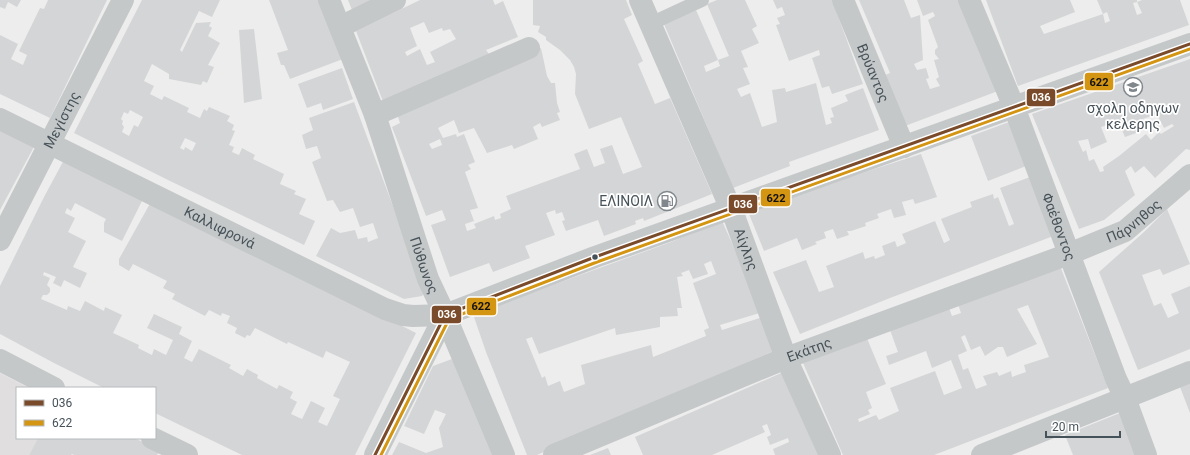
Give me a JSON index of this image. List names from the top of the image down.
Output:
{
  "streets": {
    "street": [
      "Βρύαντος",
      "Μεγίστης",
      "Πάρνηθος",
      "Καλλιφρονά",
      "Φαέθοντος",
      "Αίγλης",
      "Πύθωνος",
      "Εκάτης"
    ]
  },
  "crossings": [
    ["Βρύαντος", "Καλλιφρονά"],
    ["Μεγίστης", "Καλλιφρονά"],
    ["Πάρνηθος", "Φαέθοντος"],
    ["Πάρνηθος", "Εκάτης"],
    ["Καλλιφρονά", "Φαέθοντος"],
    ["Καλλιφρονά", "Αίγλης"],
    ["Καλλιφρονά", "Πύθωνος"],
    ["Φαέθοντος", "Εκάτης"],
    ["Αίγλης", "Εκάτης"]
  ],
  "places": {
    "school or university": ["σχολη οδηγων κελερης"],
    "fuel station": ["ΕΛΙΝΟΙΛ"]
  },
  "lines": ["transit line 036", "transit line 622"],
  "legend": ["036", "622"],
  "scale_bar": "20 m"
}
